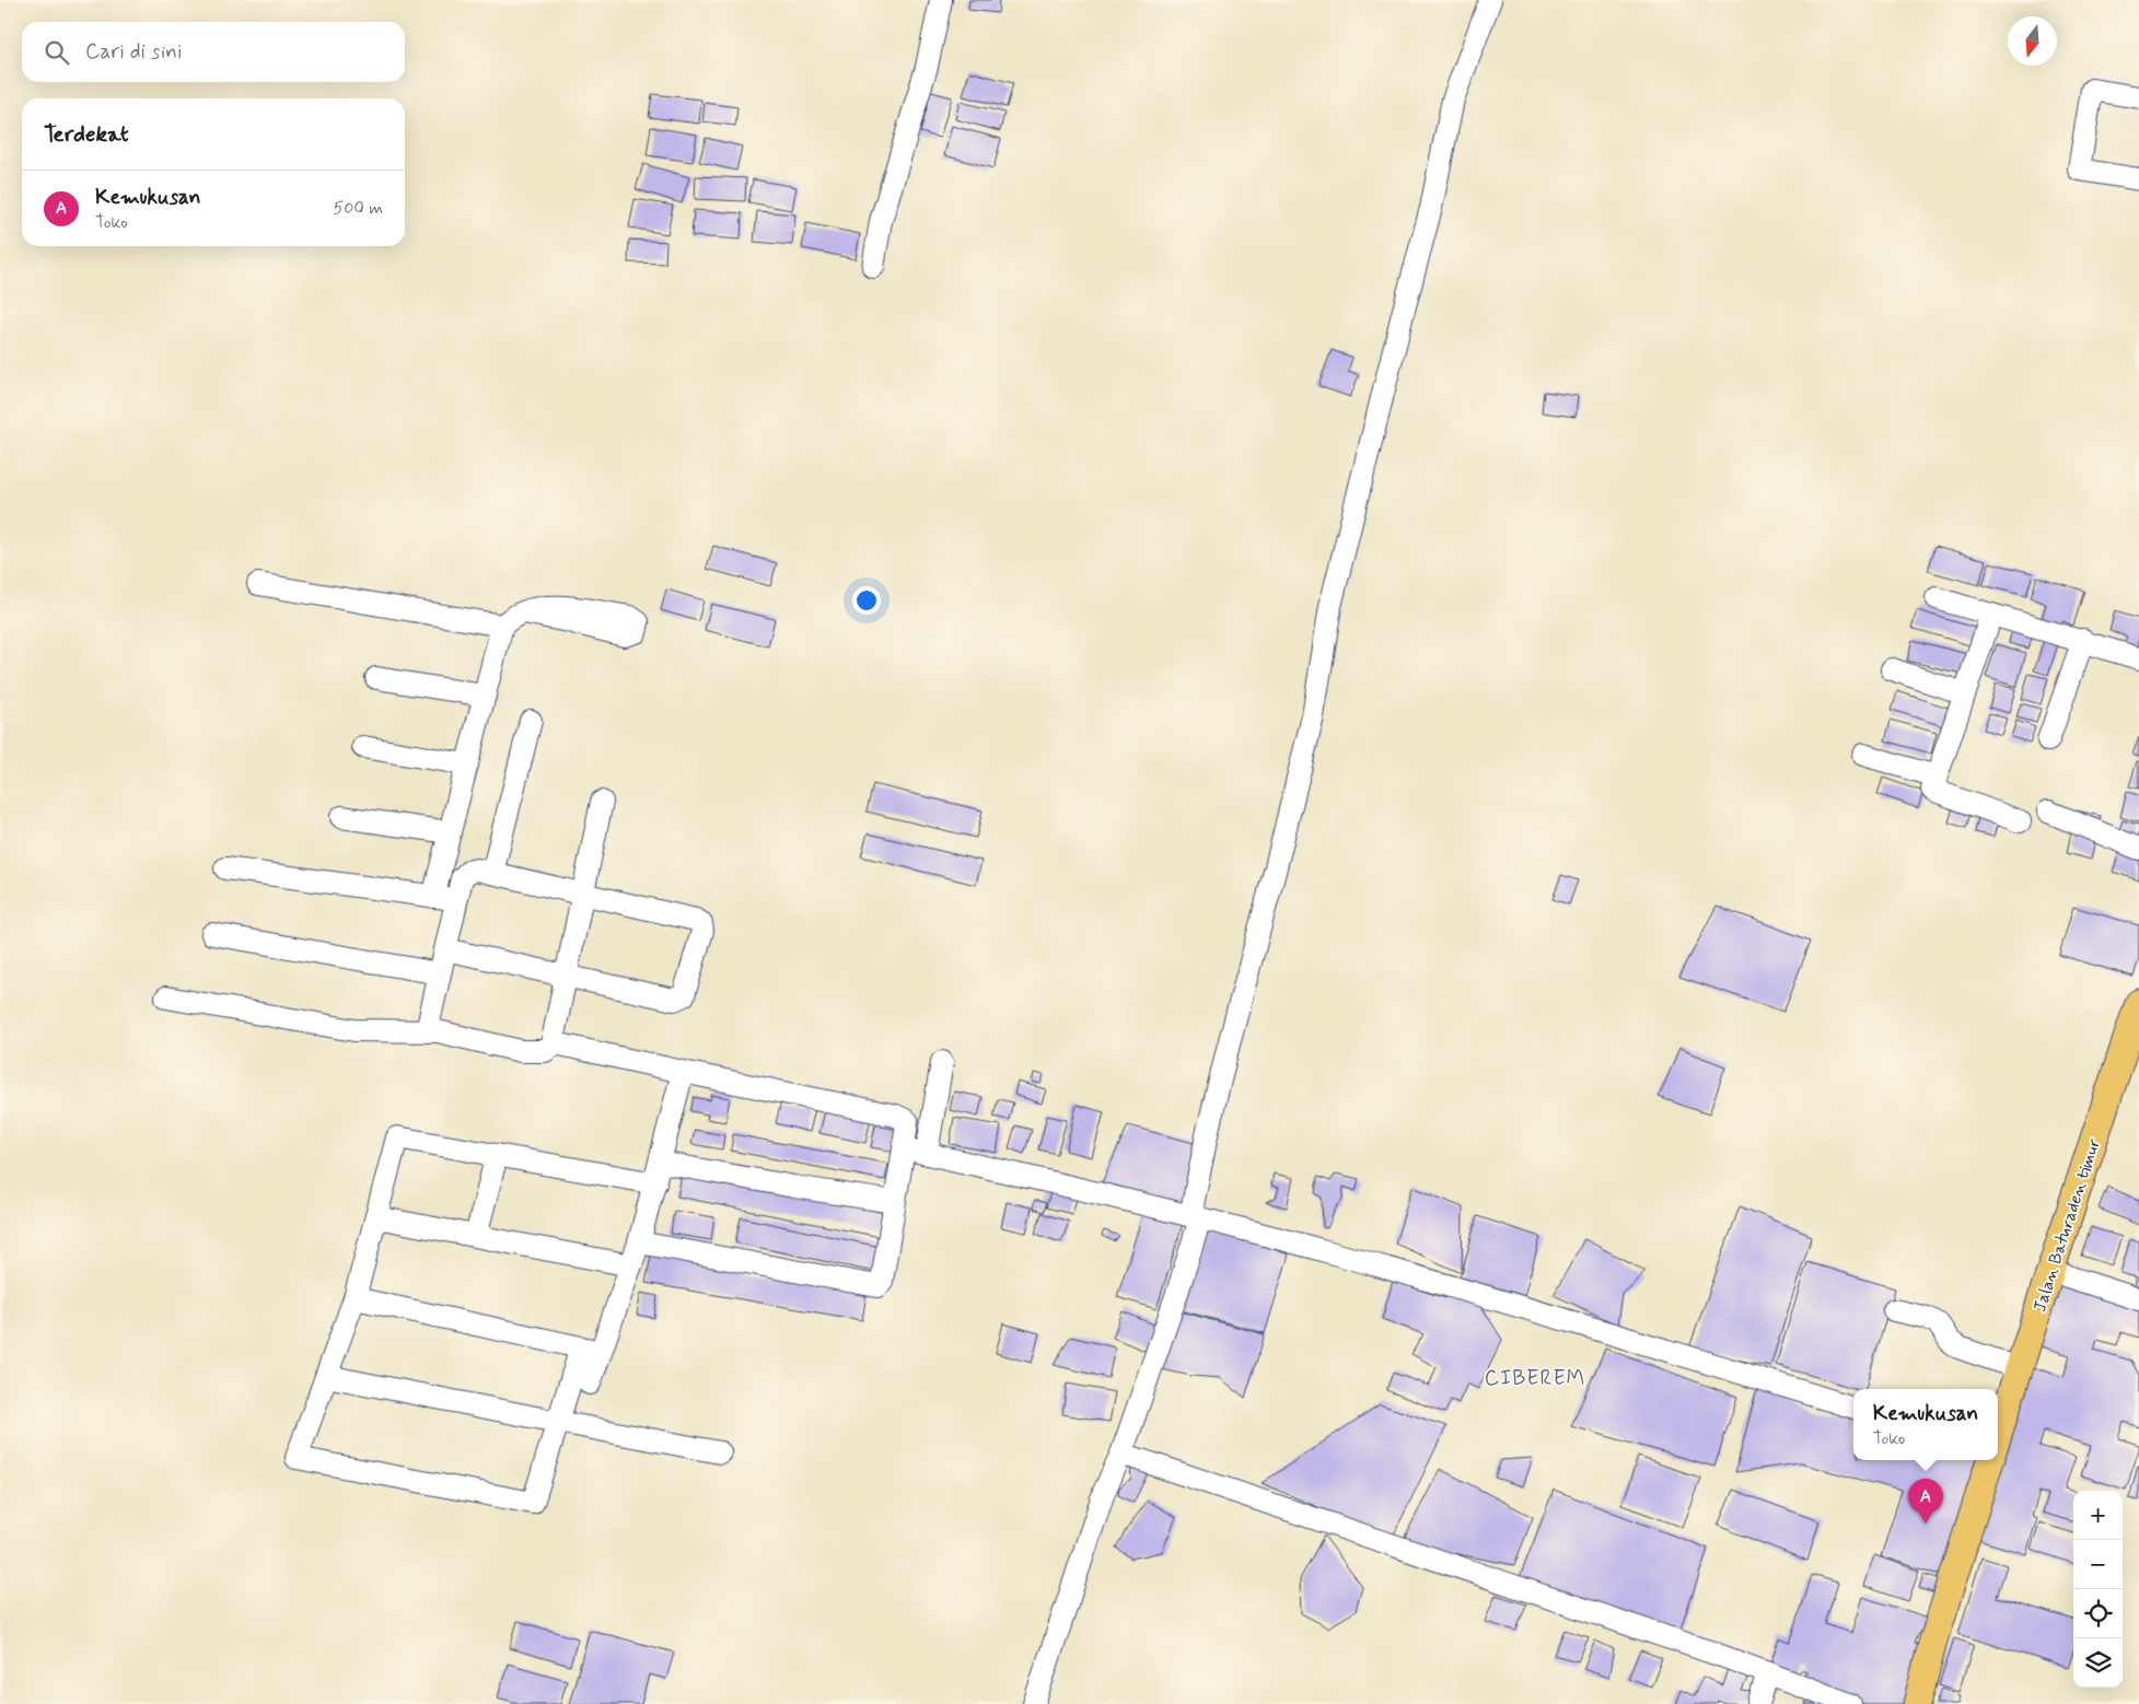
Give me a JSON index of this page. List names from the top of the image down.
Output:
{
  "streets": {
    "main road": ["Jalan Baturaden timur"]
  },
  "districts": ["CIBEREM"],
  "north": "bottom",
  "page": {
    "search": "Cari di sini",
    "heading": "Terdekat",
    "list": [
      {
        "mark": "A",
        "name": "Kemukusan",
        "note": "Toko",
        "value": "500 m"
      }
    ],
    "popup": ["Kemukusan", "Toko"],
    "pins": "A",
    "map_buttons": ["+", "−"]
  }
}
